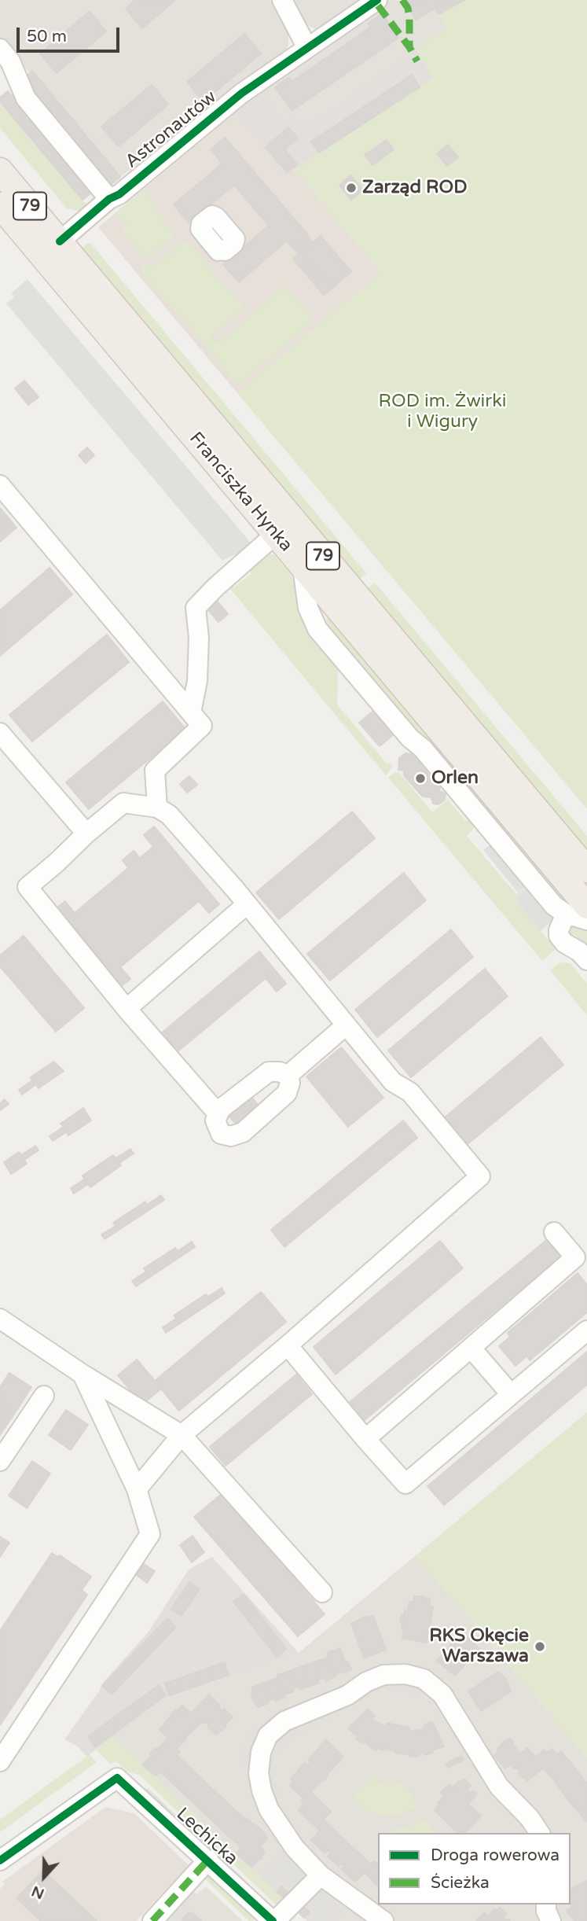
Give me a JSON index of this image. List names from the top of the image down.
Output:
{
  "streets": {
    "main road": ["79", "Franciszka Hynka"],
    "street": ["Astronautów", "Lechicka"]
  },
  "crossings": [
    ["Astronautów", "Franciszka Hynka"]
  ],
  "parks": ["ROD im. Żwirki i Wigury"],
  "places": ["Zarząd ROD", "Orlen", "RKS Okęcie Warszawa"],
  "legend": ["Droga rowerowa", "Ścieżka"],
  "scale_bar": "50 m",
  "north": "bottom"
}
